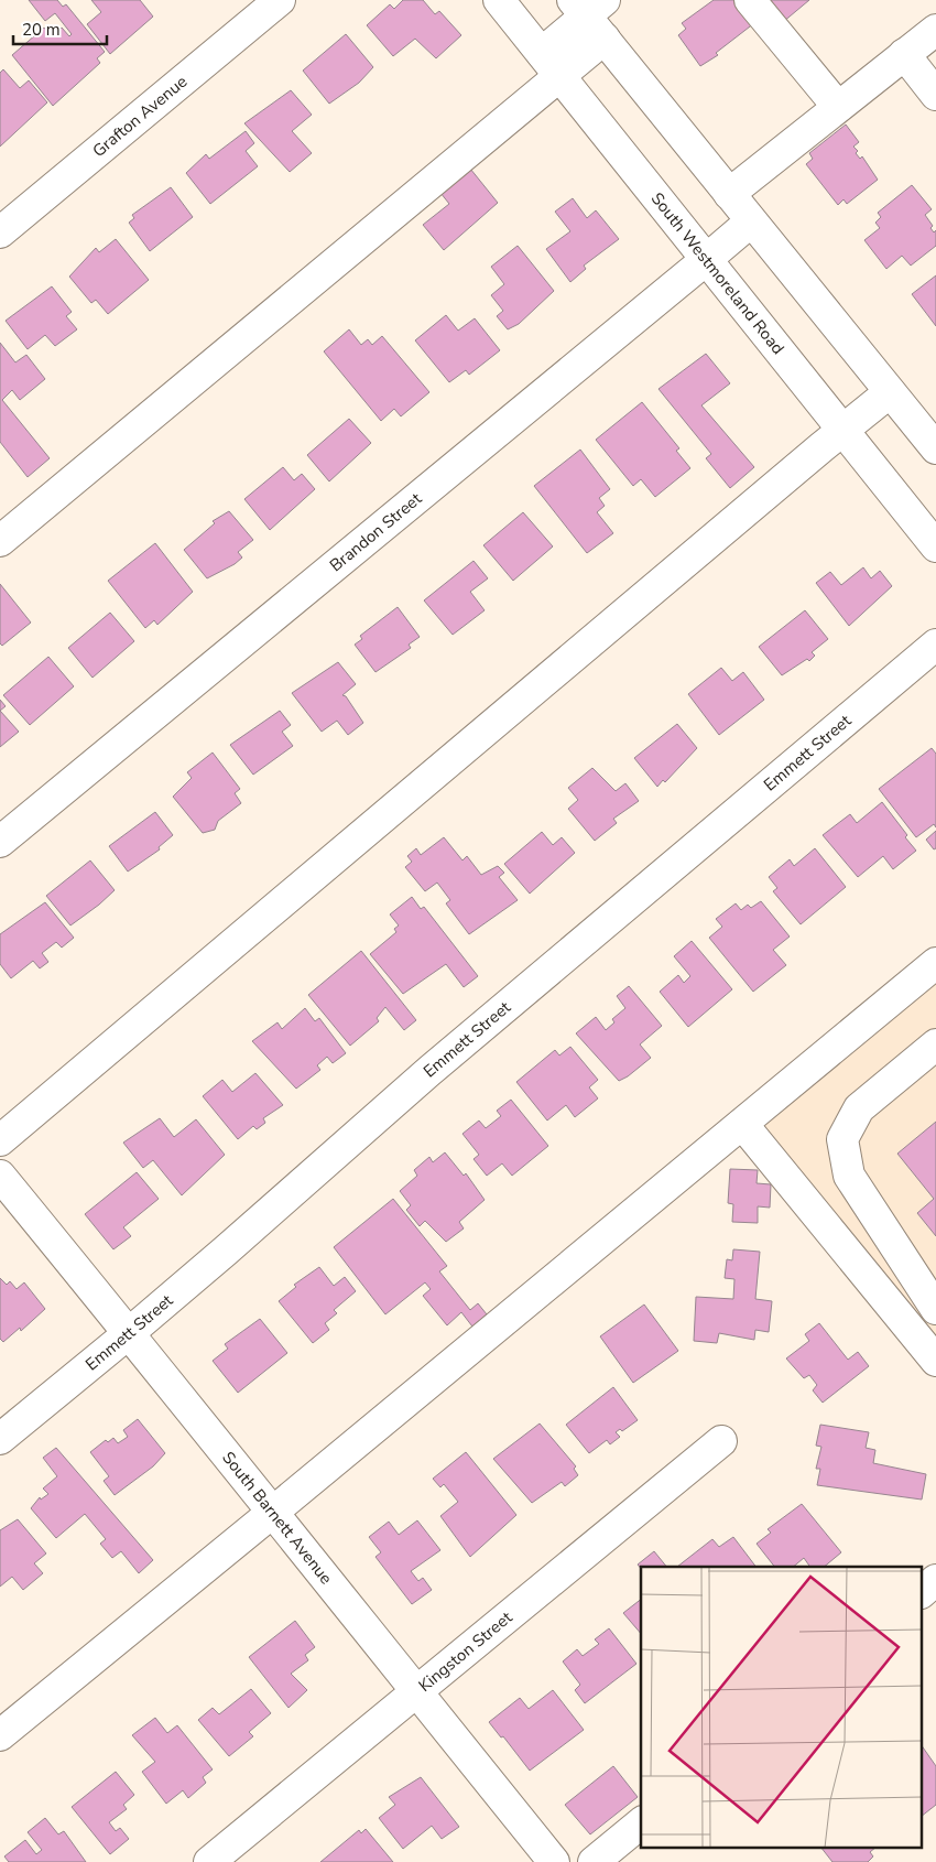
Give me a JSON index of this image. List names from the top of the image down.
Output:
{
  "streets": {
    "street": [
      "Grafton Avenue",
      "South Westmoreland Road",
      "Brandon Street",
      "Emmett Street",
      "South Barnett Avenue",
      "Kingston Street"
    ]
  },
  "crossings": [
    ["South Westmoreland Road", "Brandon Street"],
    ["Emmett Street", "South Barnett Avenue"],
    ["South Barnett Avenue", "Kingston Street"]
  ],
  "scale_bar": "20 m"
}
